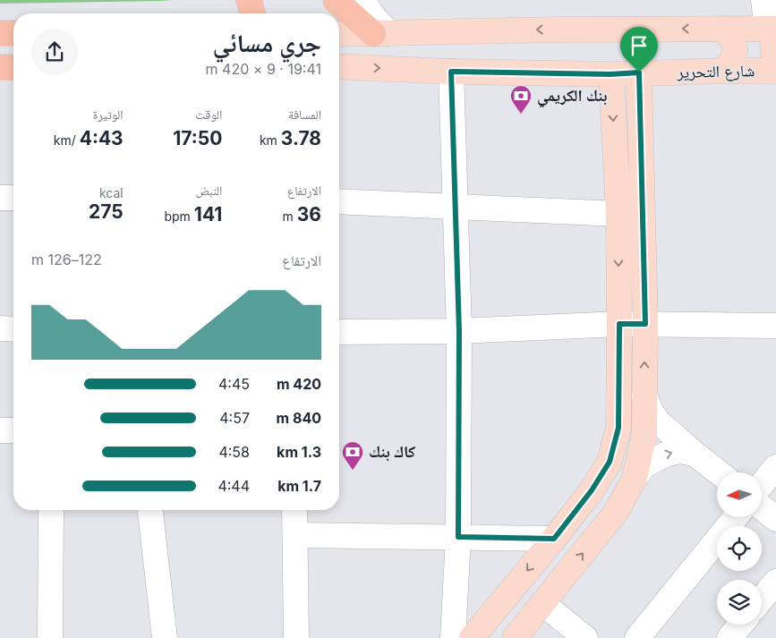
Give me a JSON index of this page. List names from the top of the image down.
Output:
{
  "streets": {
    "main road": ["شارع التحرير"]
  },
  "places": {
    "bank": ["بنك الكريمي", "كاك بنك"]
  },
  "north": "left",
  "page": {
    "heading": ["جري مسائي", "19:41 · 9 × 420 m"],
    "stats": [
      ["المسافة", "3.78 km"],
      ["الوقت", "17:50"],
      ["الوتيرة", "4:43 /km"],
      ["الارتفاع", "36 m"],
      ["النبض", "141 bpm"],
      ["kcal", "275"]
    ],
    "chart": ["الارتفاع", "122–126 m"],
    "list": [
      {
        "name": "420 m",
        "note": "4:45"
      },
      {
        "name": "840 m",
        "note": "4:57"
      },
      {
        "name": "1.3 km",
        "note": "4:58"
      },
      {
        "name": "1.7 km",
        "note": "4:44"
      }
    ]
  }
}
